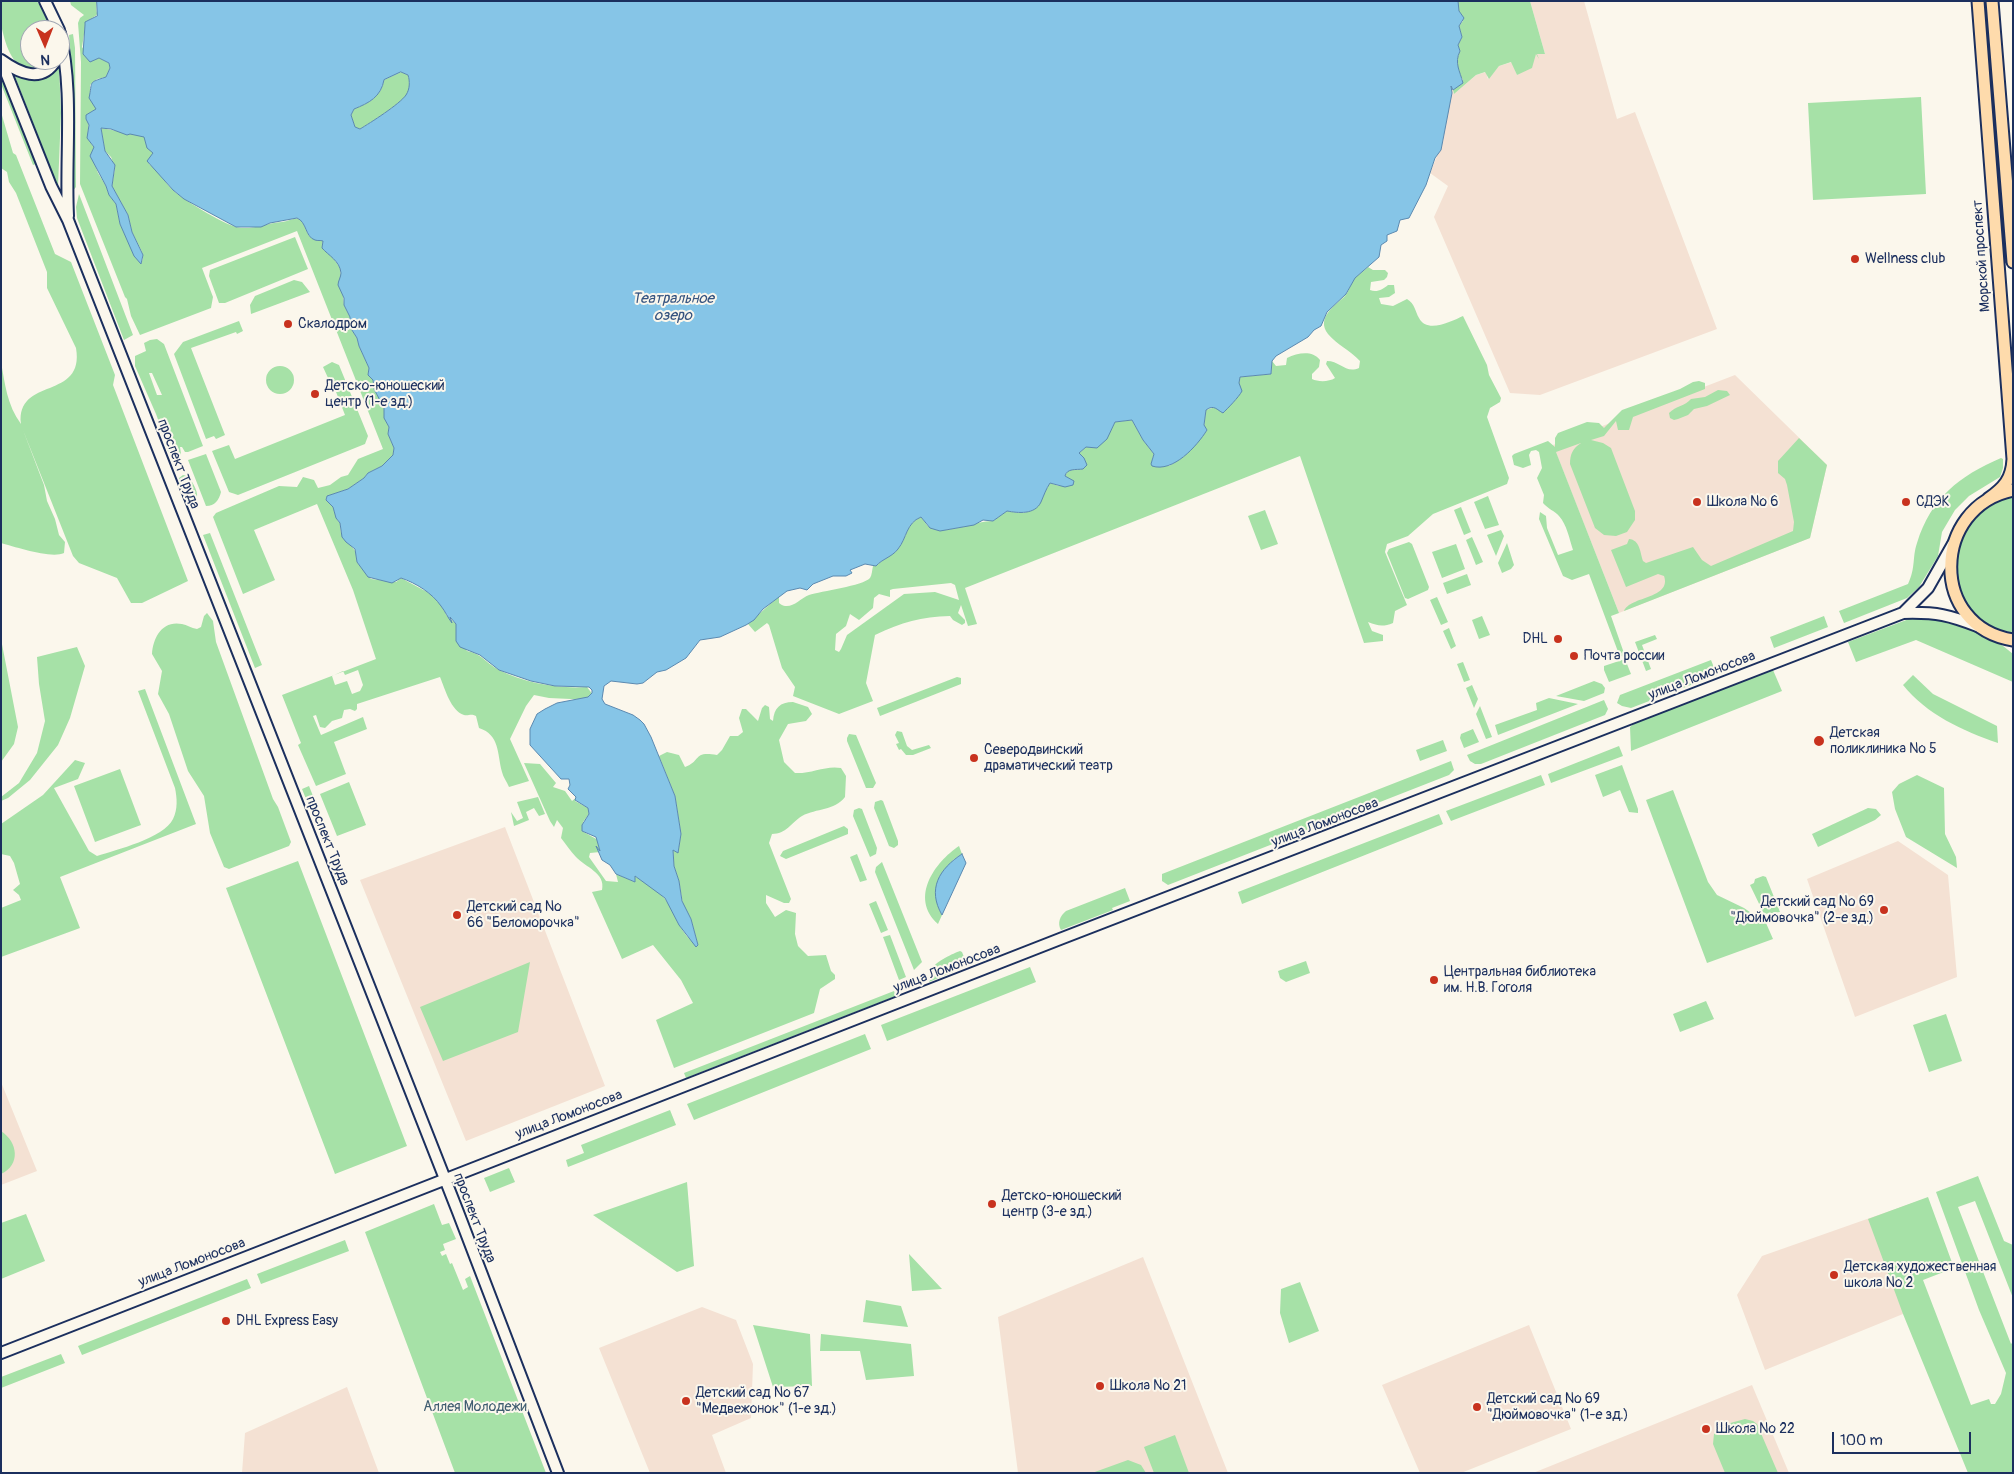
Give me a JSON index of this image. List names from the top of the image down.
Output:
{
  "streets": {
    "main road": ["Морской проспект", "проспект Труда", "улица Ломоносова"]
  },
  "crossings": [
    ["проспект Труда", "улица Ломоносова"]
  ],
  "water": ["Театральное озеро"],
  "parks": ["Аллея Молодежи"],
  "places": [
    "Wellness club",
    "Скалодром",
    "Детско-юношеский центр (1-е зд.)",
    "Школа № 6",
    "СДЭК",
    "DHL",
    "Почта россии",
    "Детская поликлиника № 5",
    "Северодвинский драматический театр",
    "Детский сад № 69 \"Дюймовочка\" (2-е зд.)",
    "Детский сад № 66 \"Беломорочка\"",
    "Центральная библиотека им. Н.В. Гоголя",
    "Детско-юношеский центр (3-е зд.)",
    "Детская художественная школа № 2",
    "DHL Express Easy",
    "Школа № 21",
    "Детский сад № 67 \"Медвежонок\" (1-е зд.)",
    "Детский сад № 69 \"Дюймовочка\" (1-е зд.)",
    "Школа № 22"
  ],
  "scale_bar": "100 m",
  "north": "bottom"
}
